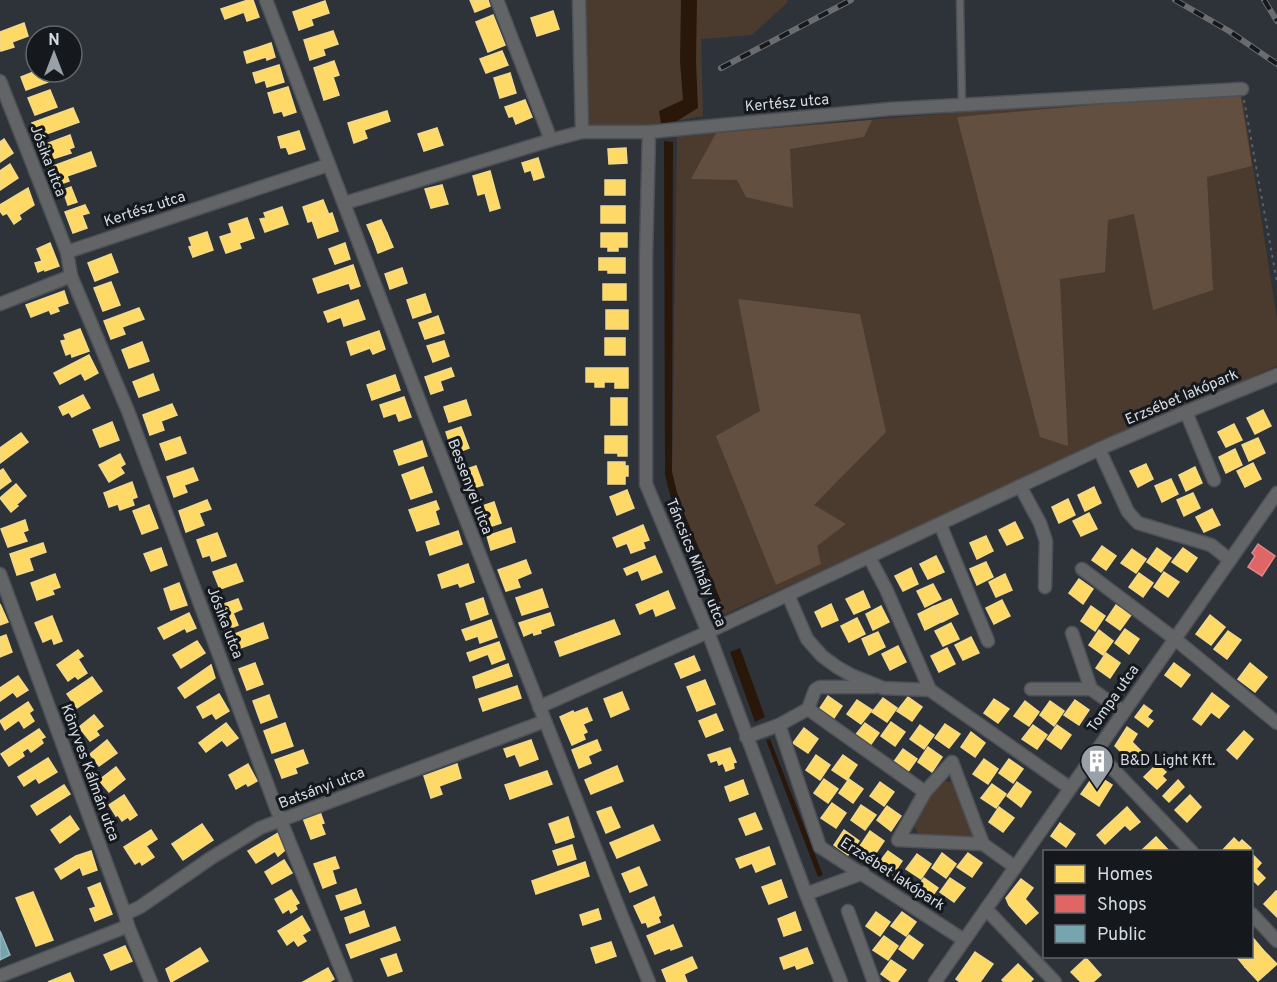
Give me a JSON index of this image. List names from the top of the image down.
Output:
{
  "streets": {
    "street": [
      "Kertész utca",
      "Jósika utca",
      "Erzsébet lakópark",
      "Bessenyei utca",
      "Táncsics Mihály utca",
      "Tompa utca",
      "Könyves Kálmán utca",
      "Batsányi utca"
    ]
  },
  "crossings": [
    ["Kertész utca", "Jósika utca"],
    ["Kertész utca", "Bessenyei utca"],
    ["Kertész utca", "Táncsics Mihály utca"],
    ["Jósika utca", "Batsányi utca"],
    ["Erzsébet lakópark", "Táncsics Mihály utca"],
    ["Erzsébet lakópark", "Tompa utca"],
    ["Bessenyei utca", "Batsányi utca"],
    ["Könyves Kálmán utca", "Batsányi utca"]
  ],
  "places": {
    "building": ["B&D Light Kft."]
  },
  "legend": ["Homes", "Shops", "Public"],
  "north": "top"
}
